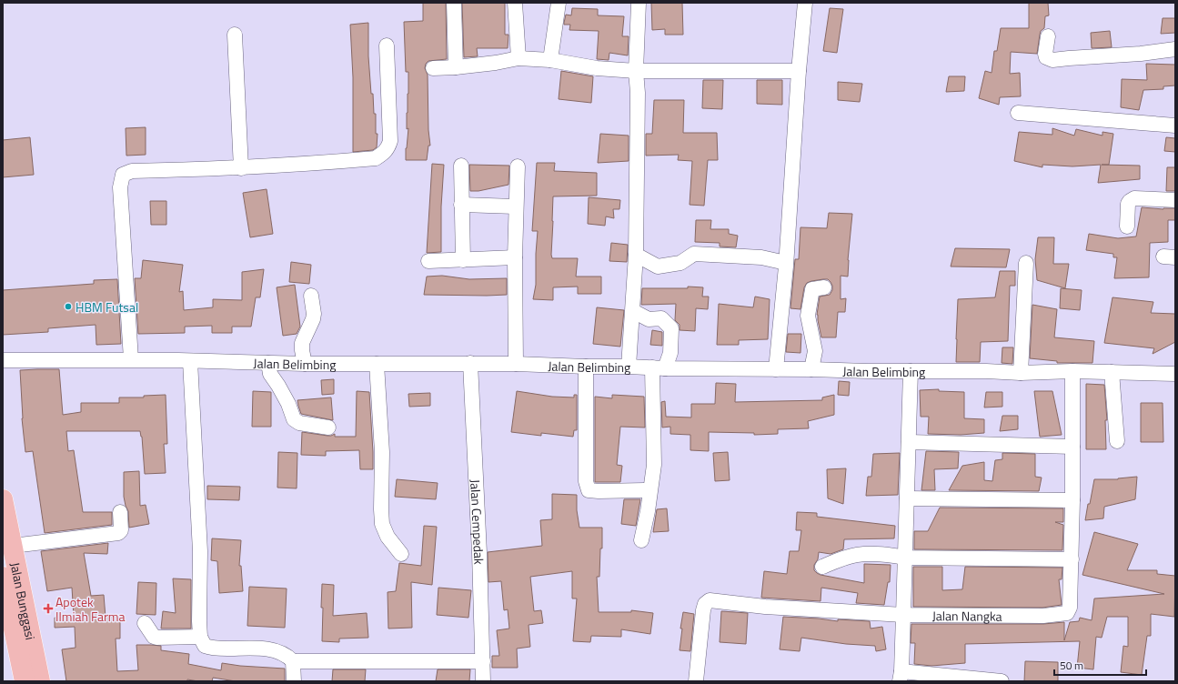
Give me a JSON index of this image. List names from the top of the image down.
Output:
{
  "streets": {
    "highway": ["Jalan Bunggasi"],
    "street": ["Jalan Belimbing", "Jalan Cempedak", "Jalan Nangka"]
  },
  "crossings": [
    ["Jalan Belimbing", "Jalan Cempedak"],
    ["Jalan Belimbing", "Jalan Nangka"]
  ],
  "places": {
    "other": ["HBM Futsal"],
    "health": ["Apotek Ilmiah Farma"]
  },
  "scale_bar": "50 m"
}
